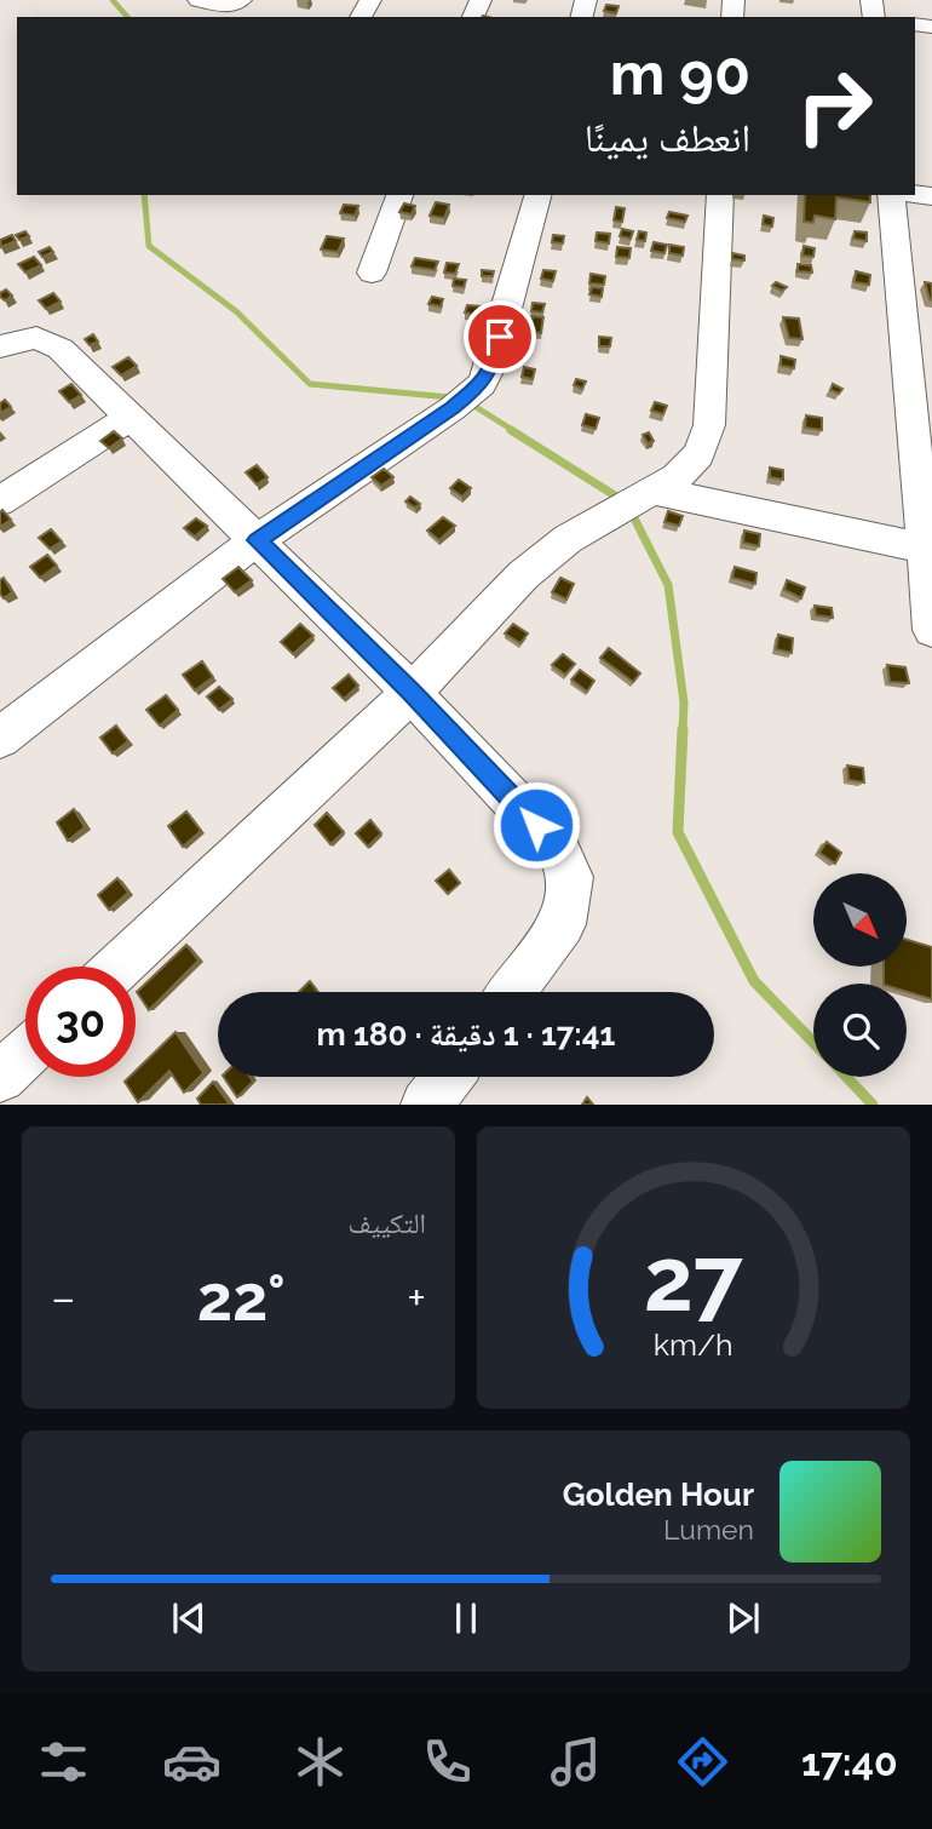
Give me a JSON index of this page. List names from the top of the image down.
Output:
{
  "north": "bottom right",
  "page": {
    "turn": ["90 m", "انعطف يمينًا"],
    "limit": "30",
    "trip": "17:41 · 1 دقيقة · 180 m",
    "tile": "التكييف",
    "heat": ["−", "22°", "+"],
    "song": ["Golden Hour", "Lumen"],
    "tabs": "17:40",
    "gauge": ["27", "km/h"]
  }
}
